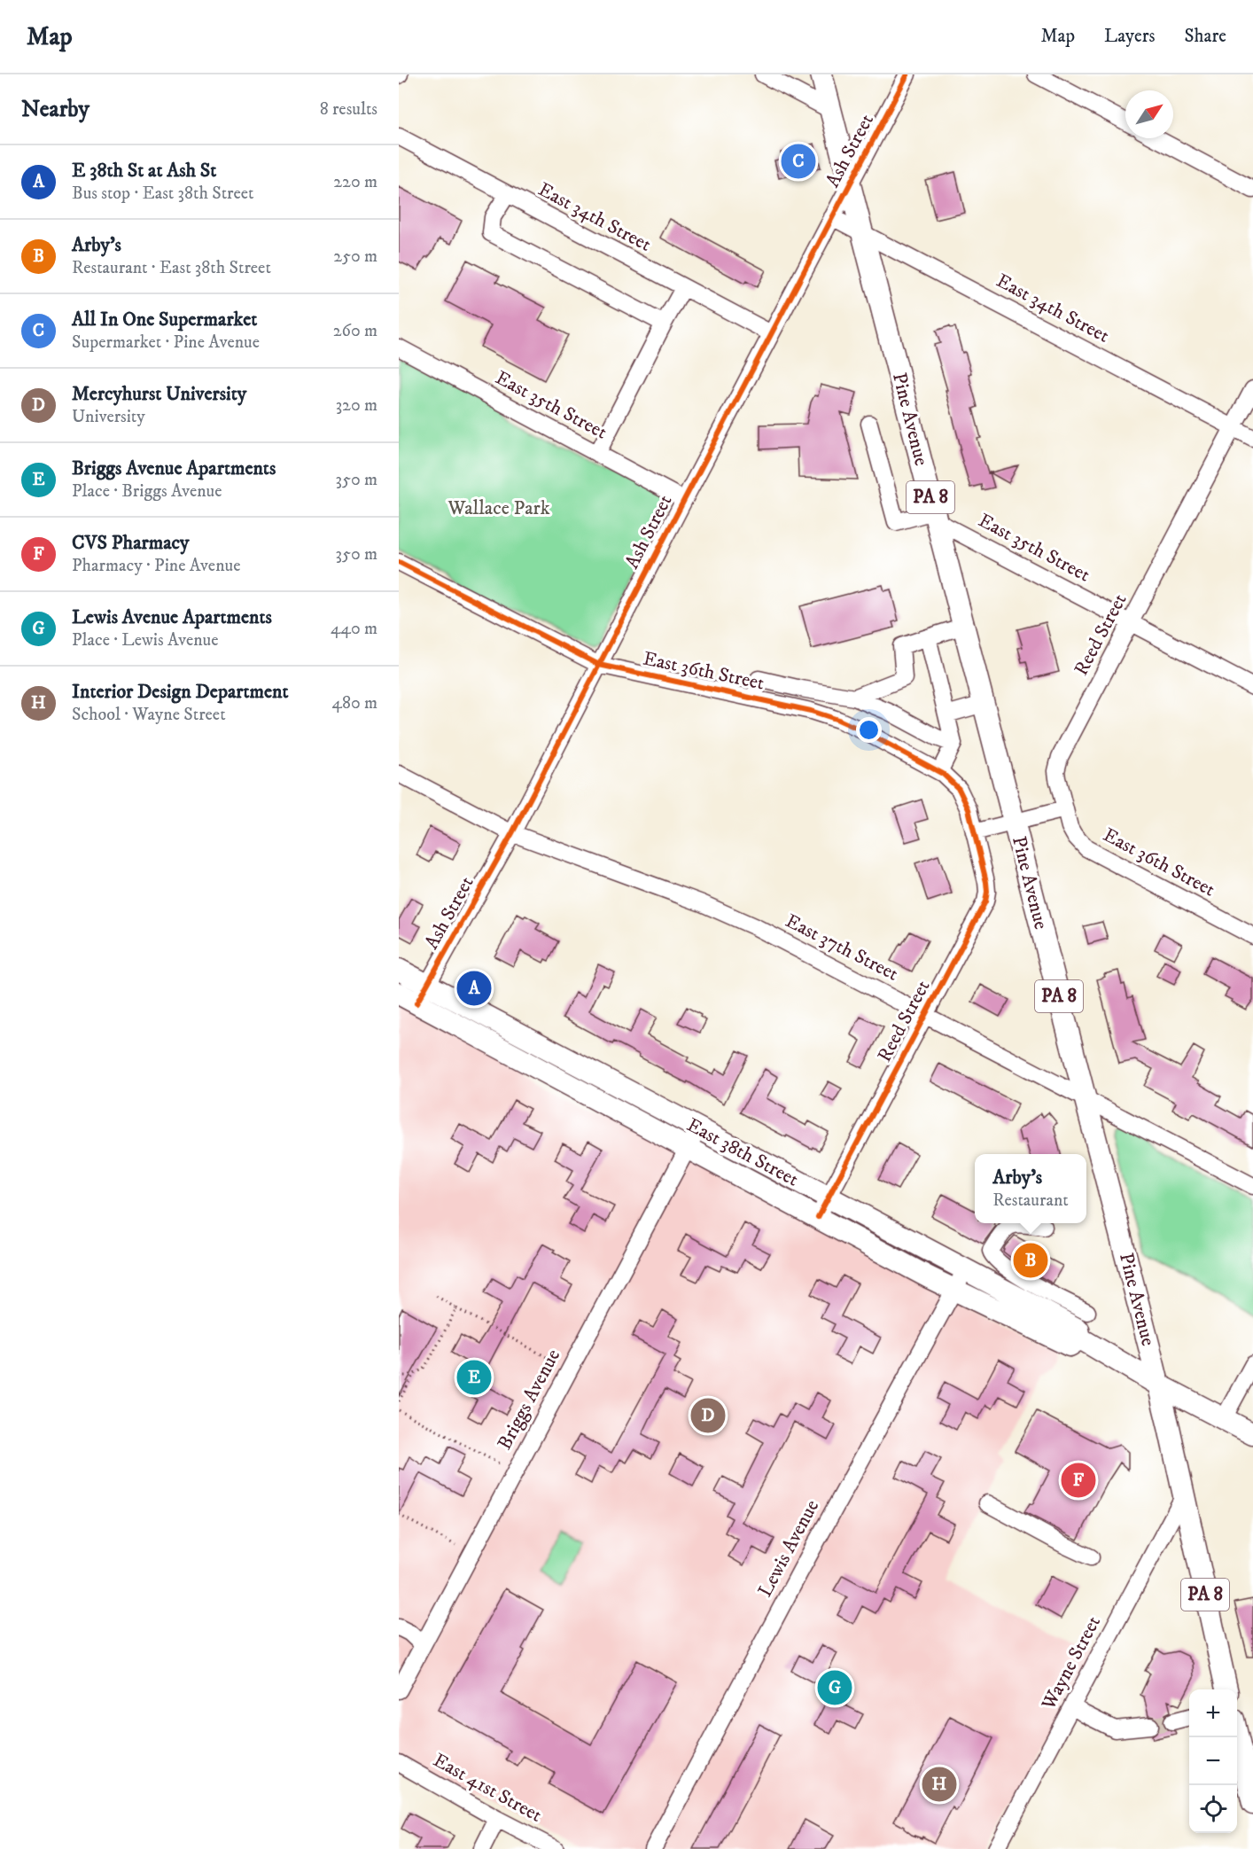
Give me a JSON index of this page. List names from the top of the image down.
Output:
{
  "streets": {
    "main road": ["Pine Avenue", "PA 8", "East 38th Street"],
    "street": [
      "Ash Street",
      "East 34th Street",
      "East 35th Street",
      "Reed Street",
      "East 36th Street",
      "East 37th Street",
      "Briggs Avenue",
      "Lewis Avenue",
      "Wayne Street",
      "East 41st Street"
    ]
  },
  "crossings": [
    ["Ash Street", "East 34th Street"],
    ["Ash Street", "East 35th Street"],
    ["Ash Street", "Pine Avenue"],
    ["Ash Street", "East 36th Street"],
    ["Ash Street", "East 37th Street"],
    ["Ash Street", "East 38th Street"],
    ["East 34th Street", "Pine Avenue"],
    ["East 34th Street", "Reed Street"],
    ["East 35th Street", "Pine Avenue"],
    ["East 35th Street", "Reed Street"],
    ["Pine Avenue", "East 37th Street"],
    ["Pine Avenue", "East 38th Street"],
    ["Pine Avenue", "Wayne Street"],
    ["Reed Street", "East 36th Street"],
    ["Reed Street", "East 37th Street"],
    ["Reed Street", "East 38th Street"],
    ["East 38th Street", "Briggs Avenue"],
    ["East 38th Street", "Lewis Avenue"]
  ],
  "parks": ["Wallace Park"],
  "north": "top right",
  "page": {
    "header": "Map",
    "nav": ["Map", "Layers", "Share"],
    "heading": ["Nearby", "8 results"],
    "pins": [
      "C",
      "A",
      "B",
      "E",
      "D",
      "F",
      "G",
      "H"
    ],
    "list": [
      {
        "mark": "A",
        "name": "E 38th St at Ash St",
        "note": "Bus stop · East 38th Street",
        "value": "220 m"
      },
      {
        "mark": "B",
        "name": "Arby's",
        "note": "Restaurant · East 38th Street",
        "value": "250 m"
      },
      {
        "mark": "C",
        "name": "All In One Supermarket",
        "note": "Supermarket · Pine Avenue",
        "value": "260 m"
      },
      {
        "mark": "D",
        "name": "Mercyhurst University",
        "note": "University",
        "value": "320 m"
      },
      {
        "mark": "E",
        "name": "Briggs Avenue Apartments",
        "note": "Place · Briggs Avenue",
        "value": "350 m"
      },
      {
        "mark": "F",
        "name": "CVS Pharmacy",
        "note": "Pharmacy · Pine Avenue",
        "value": "350 m"
      },
      {
        "mark": "G",
        "name": "Lewis Avenue Apartments",
        "note": "Place · Lewis Avenue",
        "value": "440 m"
      },
      {
        "mark": "H",
        "name": "Interior Design Department",
        "note": "School · Wayne Street",
        "value": "480 m"
      }
    ],
    "popup": ["Arby's", "Restaurant"],
    "map_buttons": ["+", "−"]
  }
}
